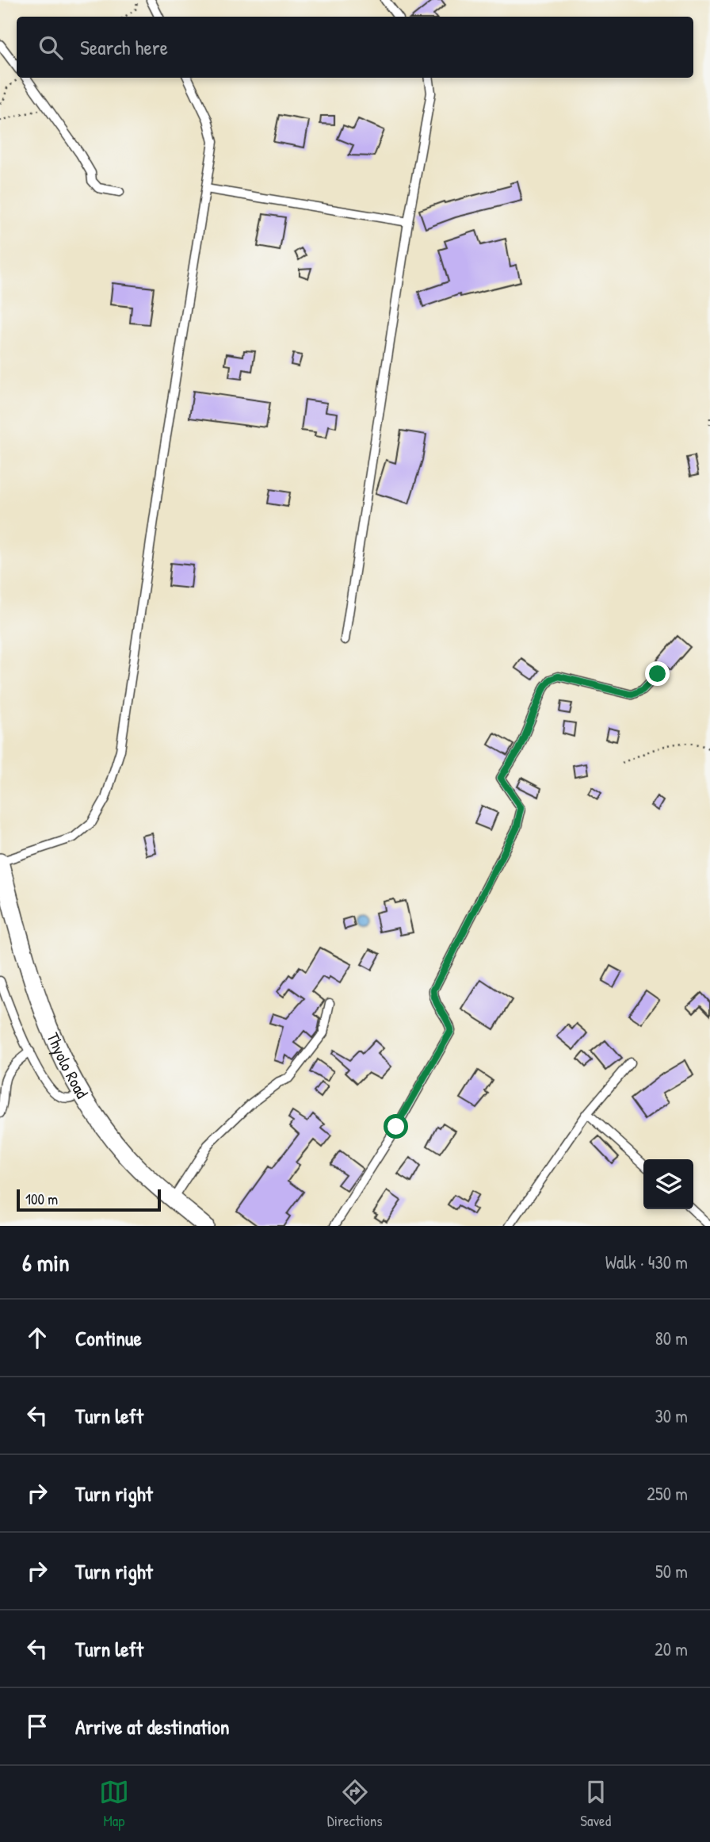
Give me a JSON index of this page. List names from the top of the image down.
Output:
{
  "streets": {
    "highway": ["Thyolo Road"]
  },
  "scale_bar": "100 m",
  "page": {
    "search": "Search here",
    "scale": "100 m",
    "heading": ["6 min", "Walk · 430 m"],
    "list": [
      ["Continue", "80 m"],
      ["Turn left", "30 m"],
      ["Turn right", "250 m"],
      ["Turn right", "50 m"],
      ["Turn left", "20 m"],
      "Arrive at destination"
    ],
    "nav": ["Map", "Directions", "Saved"]
  }
}
